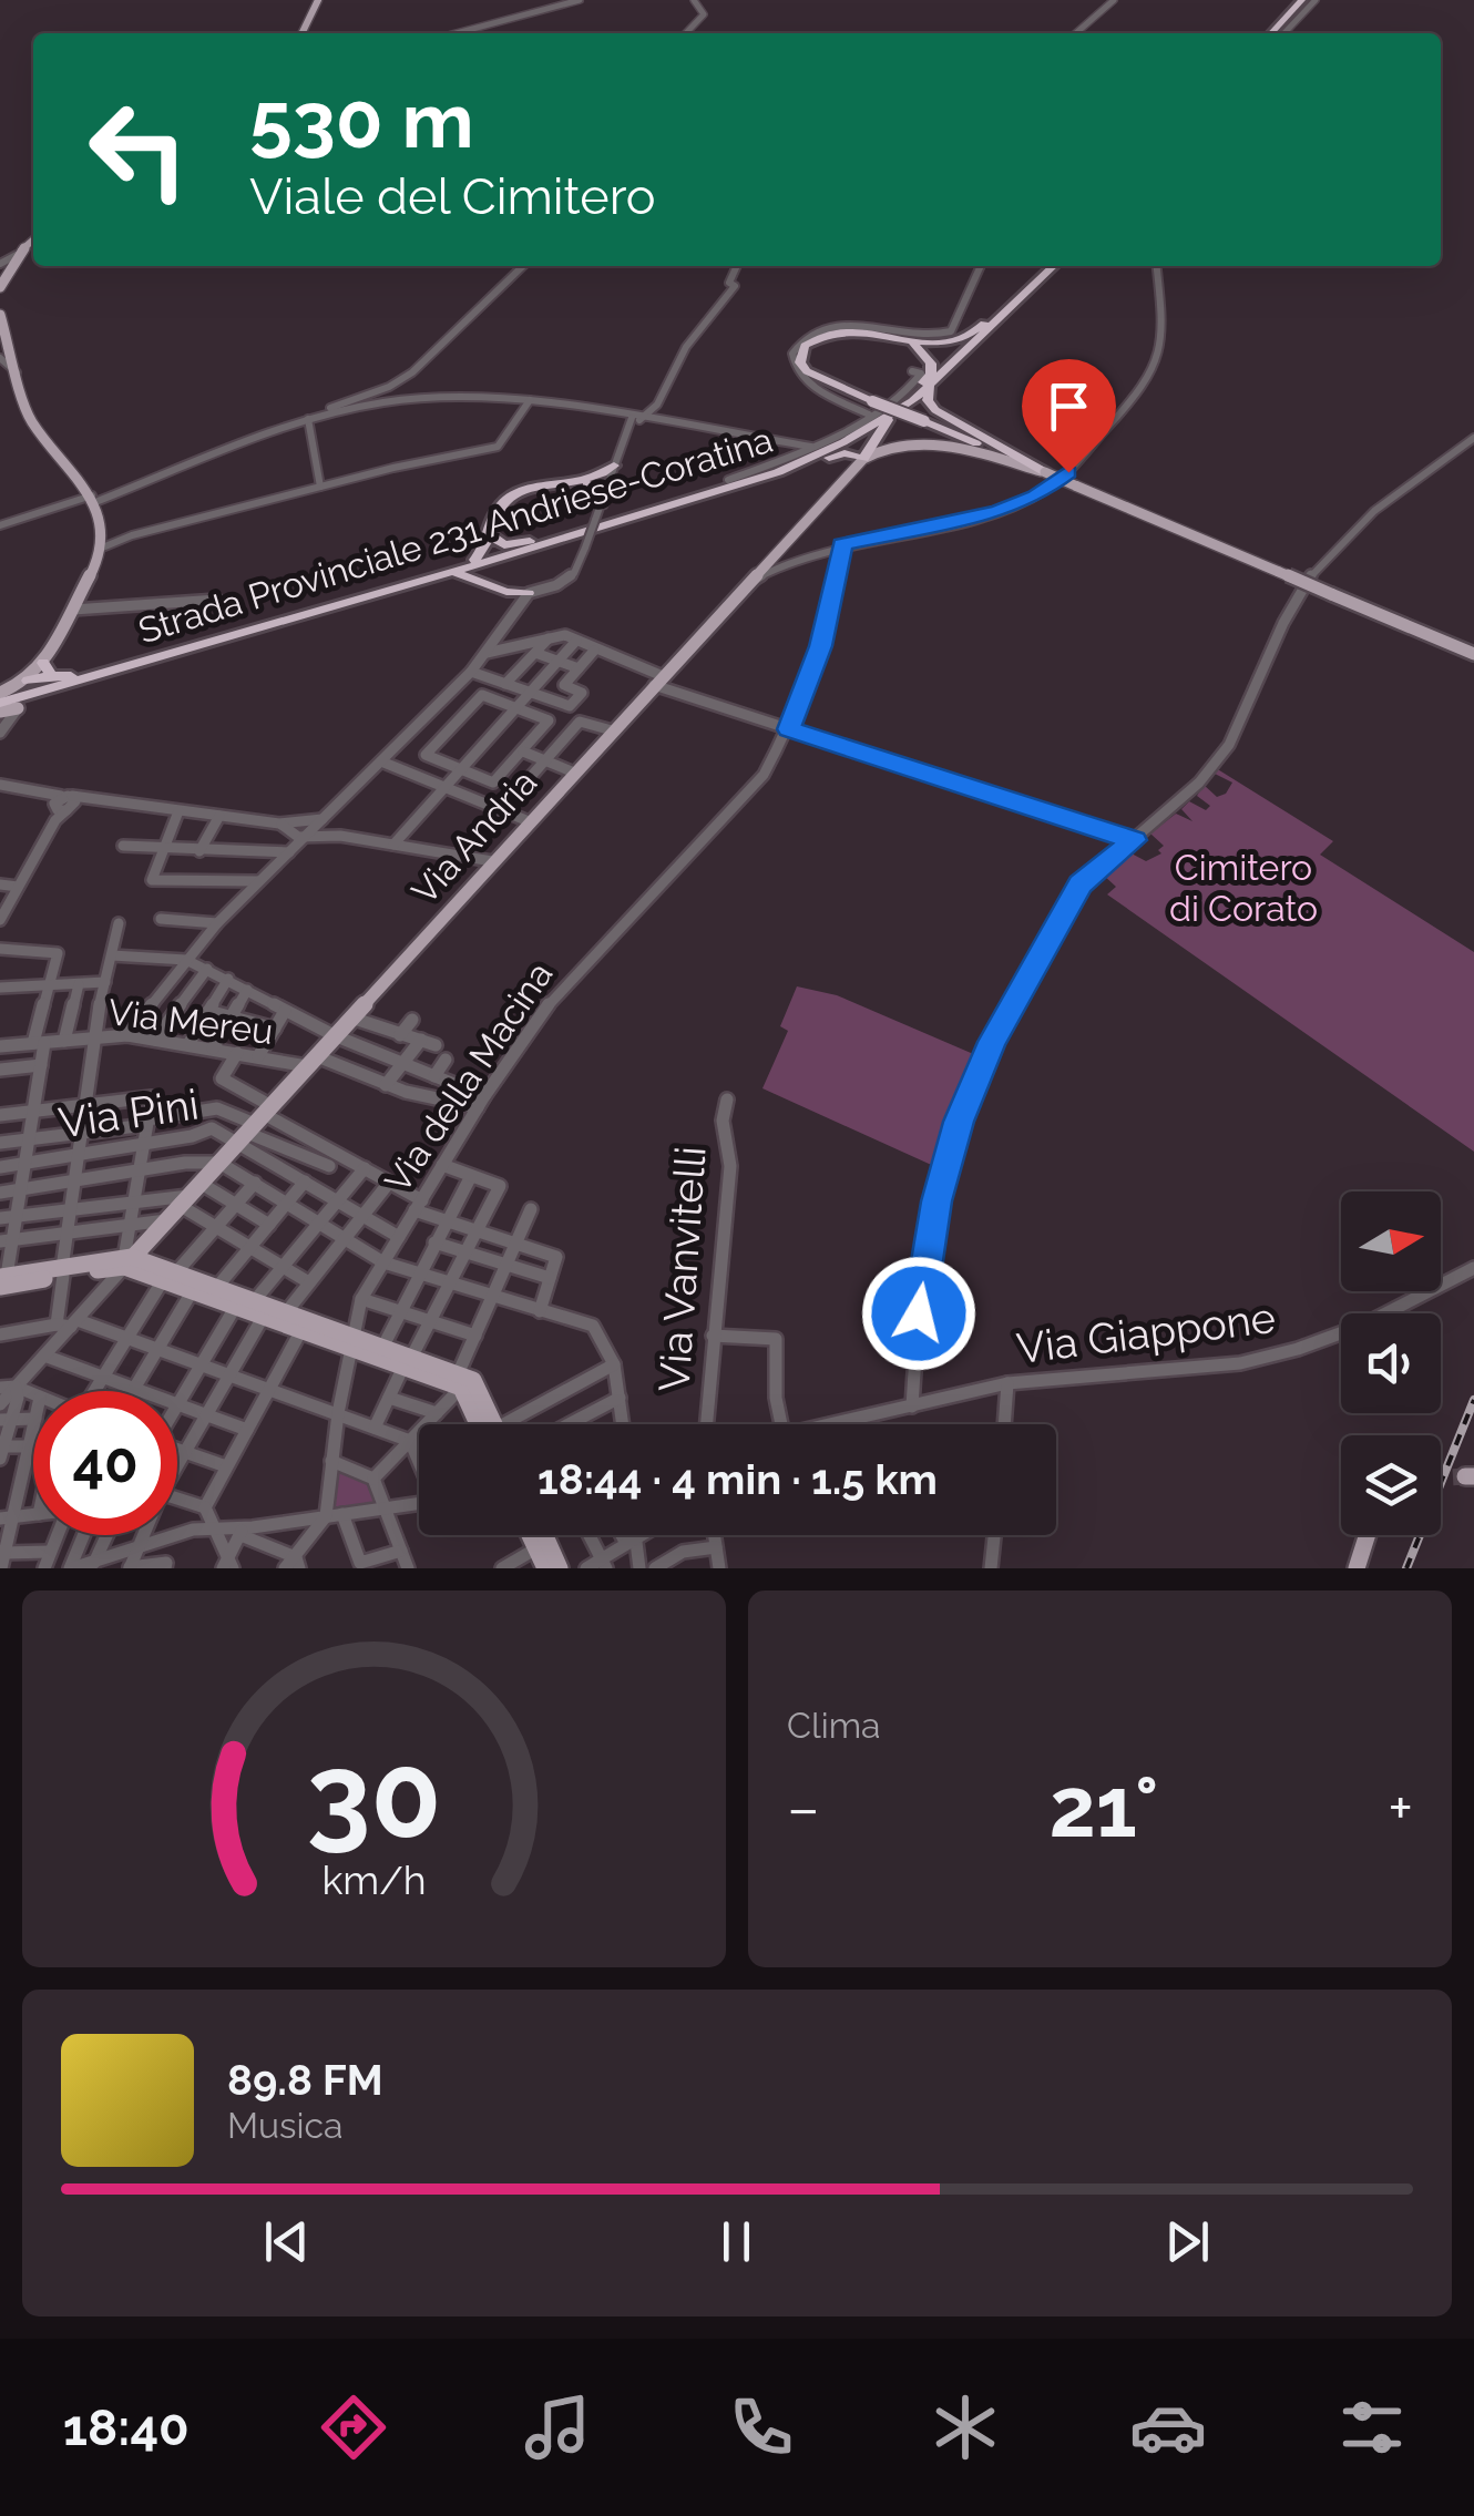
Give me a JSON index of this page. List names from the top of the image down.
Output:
{
  "streets": {
    "highway": ["Strada Provinciale 231 Andriese-Coratina"],
    "main road": ["Via Andria"],
    "street": [
      "Via Mereu",
      "Via della Macina",
      "Via Pini",
      "Via Vanvitelli",
      "Via Giappone"
    ]
  },
  "crossings": [
    ["Via Andria", "Via Mereu"],
    ["Via Andria", "Via Pini"],
    ["Via Mereu", "Via della Macina"],
    ["Via della Macina", "Via Pini"]
  ],
  "parks": ["Cimitero di Corato"],
  "north": "right",
  "page": {
    "turn": ["530 m", "Viale del Cimitero"],
    "limit": "40",
    "trip": "18:44 · 4 min · 1.5 km",
    "tile": "Clima",
    "heat": ["−", "21°", "+"],
    "song": ["89.8 FM", "Musica"],
    "tabs": "18:40",
    "gauge": ["30", "km/h"]
  }
}
